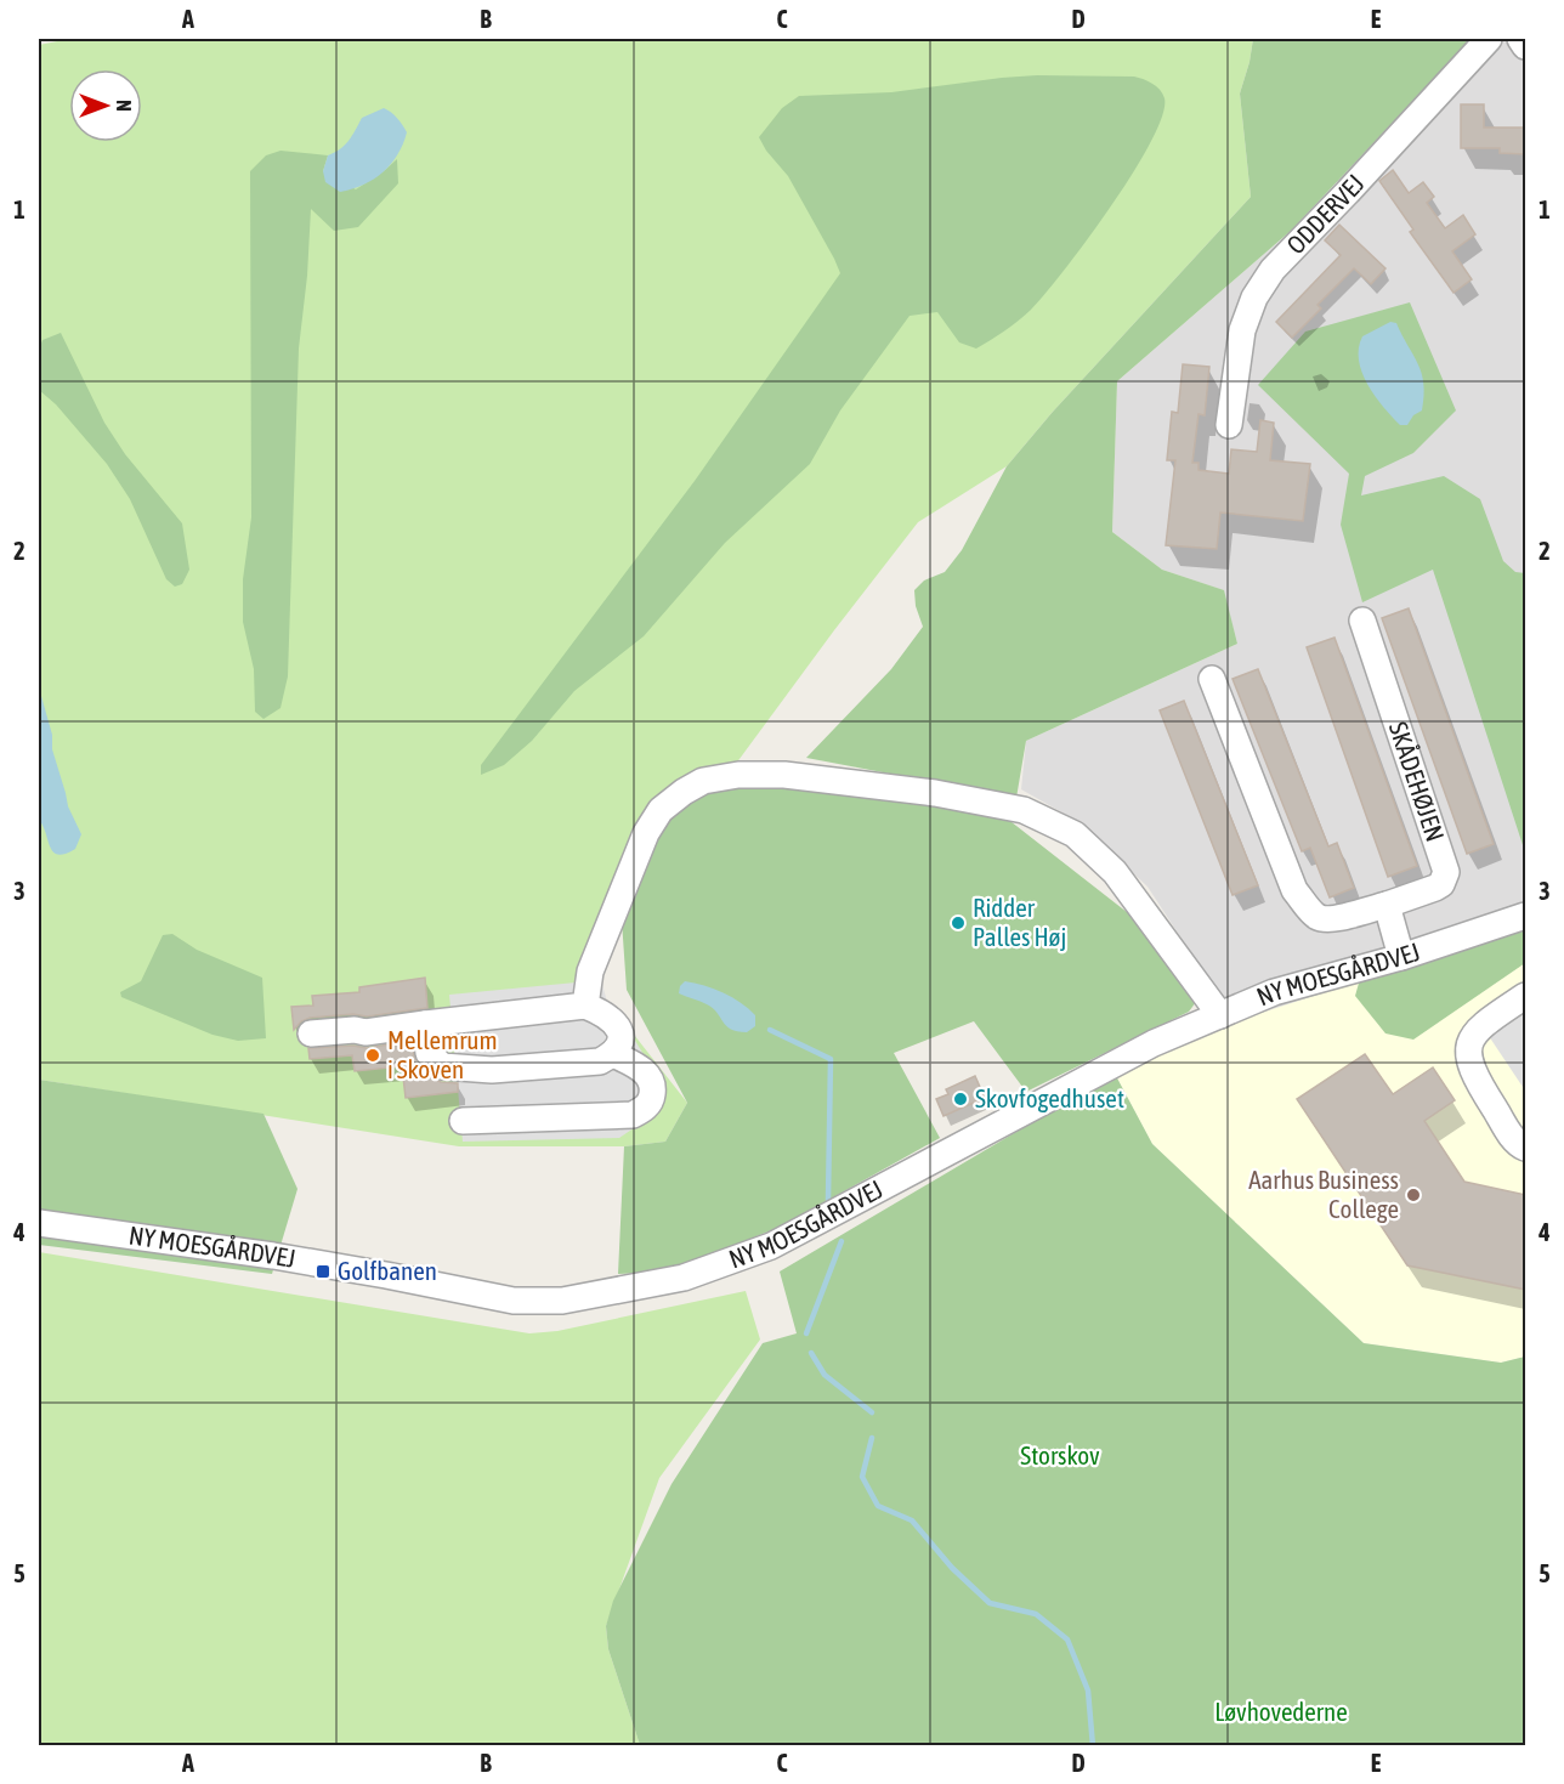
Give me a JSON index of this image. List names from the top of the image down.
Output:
{
  "streets": {
    "street": ["ODDERVEJ", "SKÅDEHØJEN", "NY MOESGÅRDVEJ"]
  },
  "parks": ["Storskov", "Løvhovederne"],
  "places": {
    "other": [
      "Ridder Palles Høj",
      "Mellemrum i Skoven",
      "Skovfogedhuset",
      "Aarhus Business College"
    ],
    "transit": ["Golfbanen"]
  },
  "north": "right",
  "grid": {
    "columns": [
      "A",
      "B",
      "C",
      "D",
      "E"
    ],
    "rows": [
      "1",
      "2",
      "3",
      "4",
      "5"
    ]
  }
}
